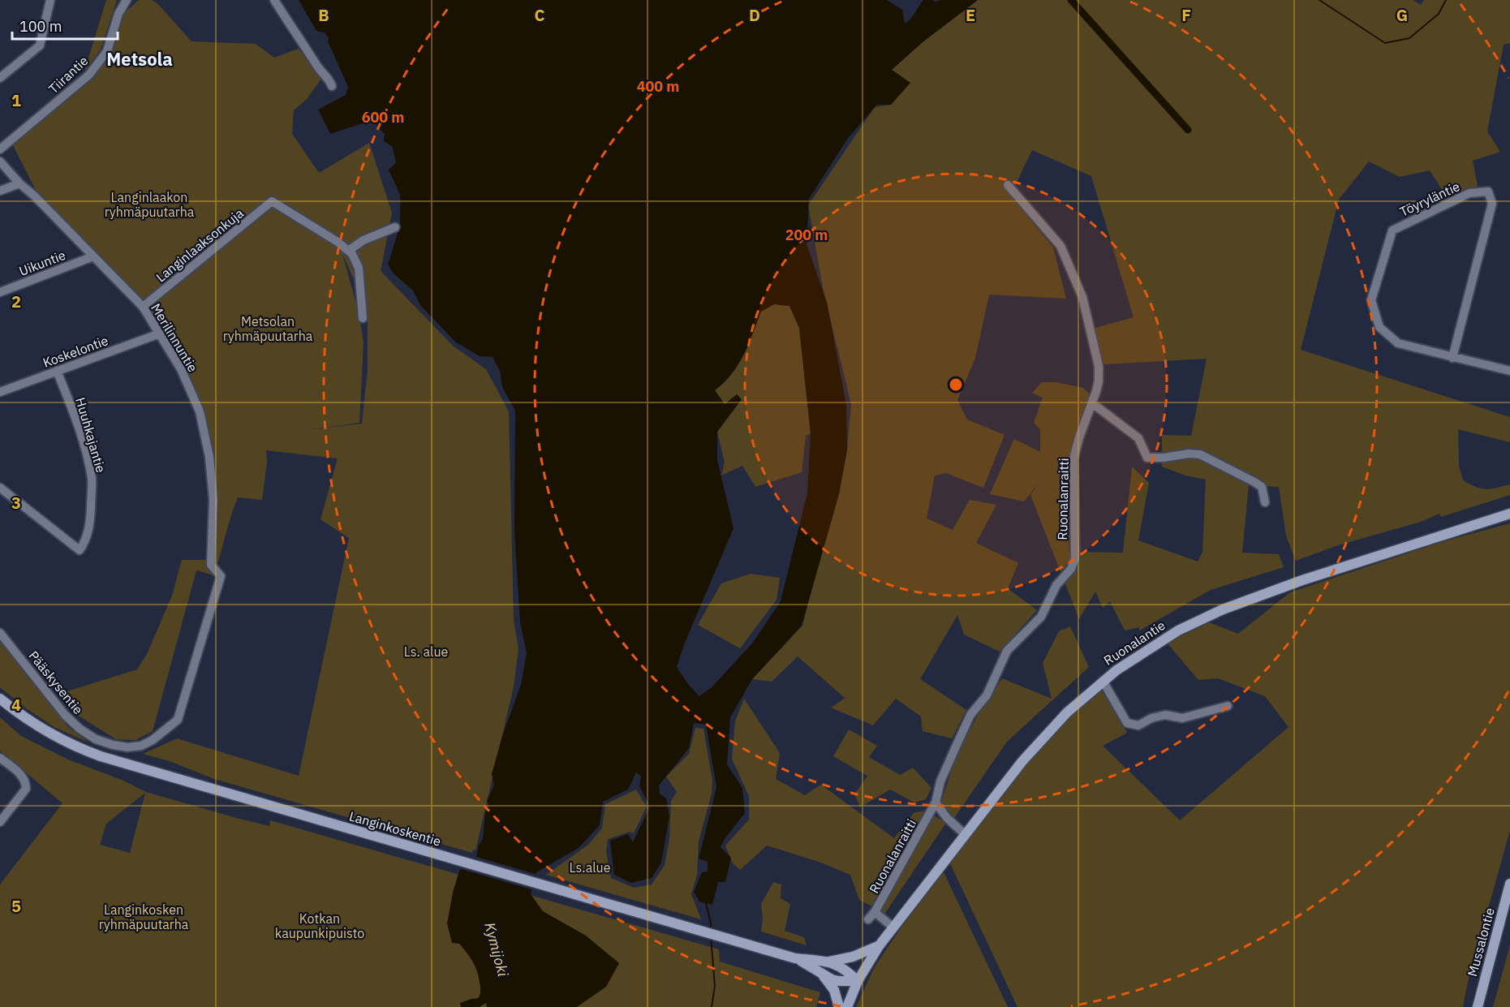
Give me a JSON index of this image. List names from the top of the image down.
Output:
{
  "streets": {
    "street": [
      "Tiirantie",
      "Töyryläntie",
      "Langinlaaksonkuja",
      "Uikuntie",
      "Merilinnuntie",
      "Koskelontie",
      "Huuhkajantie",
      "Ruonalanraitti",
      "Ruonalantie",
      "Pääskysentie",
      "Langinkoskentie",
      "Mussalontie"
    ]
  },
  "crossings": [
    ["Langinlaaksonkuja", "Merilinnuntie"],
    ["Uikuntie", "Merilinnuntie"],
    ["Merilinnuntie", "Koskelontie"],
    ["Merilinnuntie", "Pääskysentie"],
    ["Koskelontie", "Huuhkajantie"],
    ["Ruonalantie", "Langinkoskentie"]
  ],
  "districts": ["Metsola"],
  "water": ["Kymijoki"],
  "parks": [
    "Langinlaakon ryhmäpuutarha",
    "Metsolan ryhmäpuutarha",
    "Ls. alue",
    "Ls.alue",
    "Langinkosken ryhmäpuutarha",
    "Kotkan kaupunkipuisto"
  ],
  "scale_bar": "100 m",
  "grid": {
    "columns": [
      "B",
      "C",
      "D",
      "E",
      "F",
      "G"
    ],
    "rows": [
      "1",
      "2",
      "3",
      "4",
      "5"
    ]
  },
  "rings": ["400 m", "600 m", "200 m"]
}
